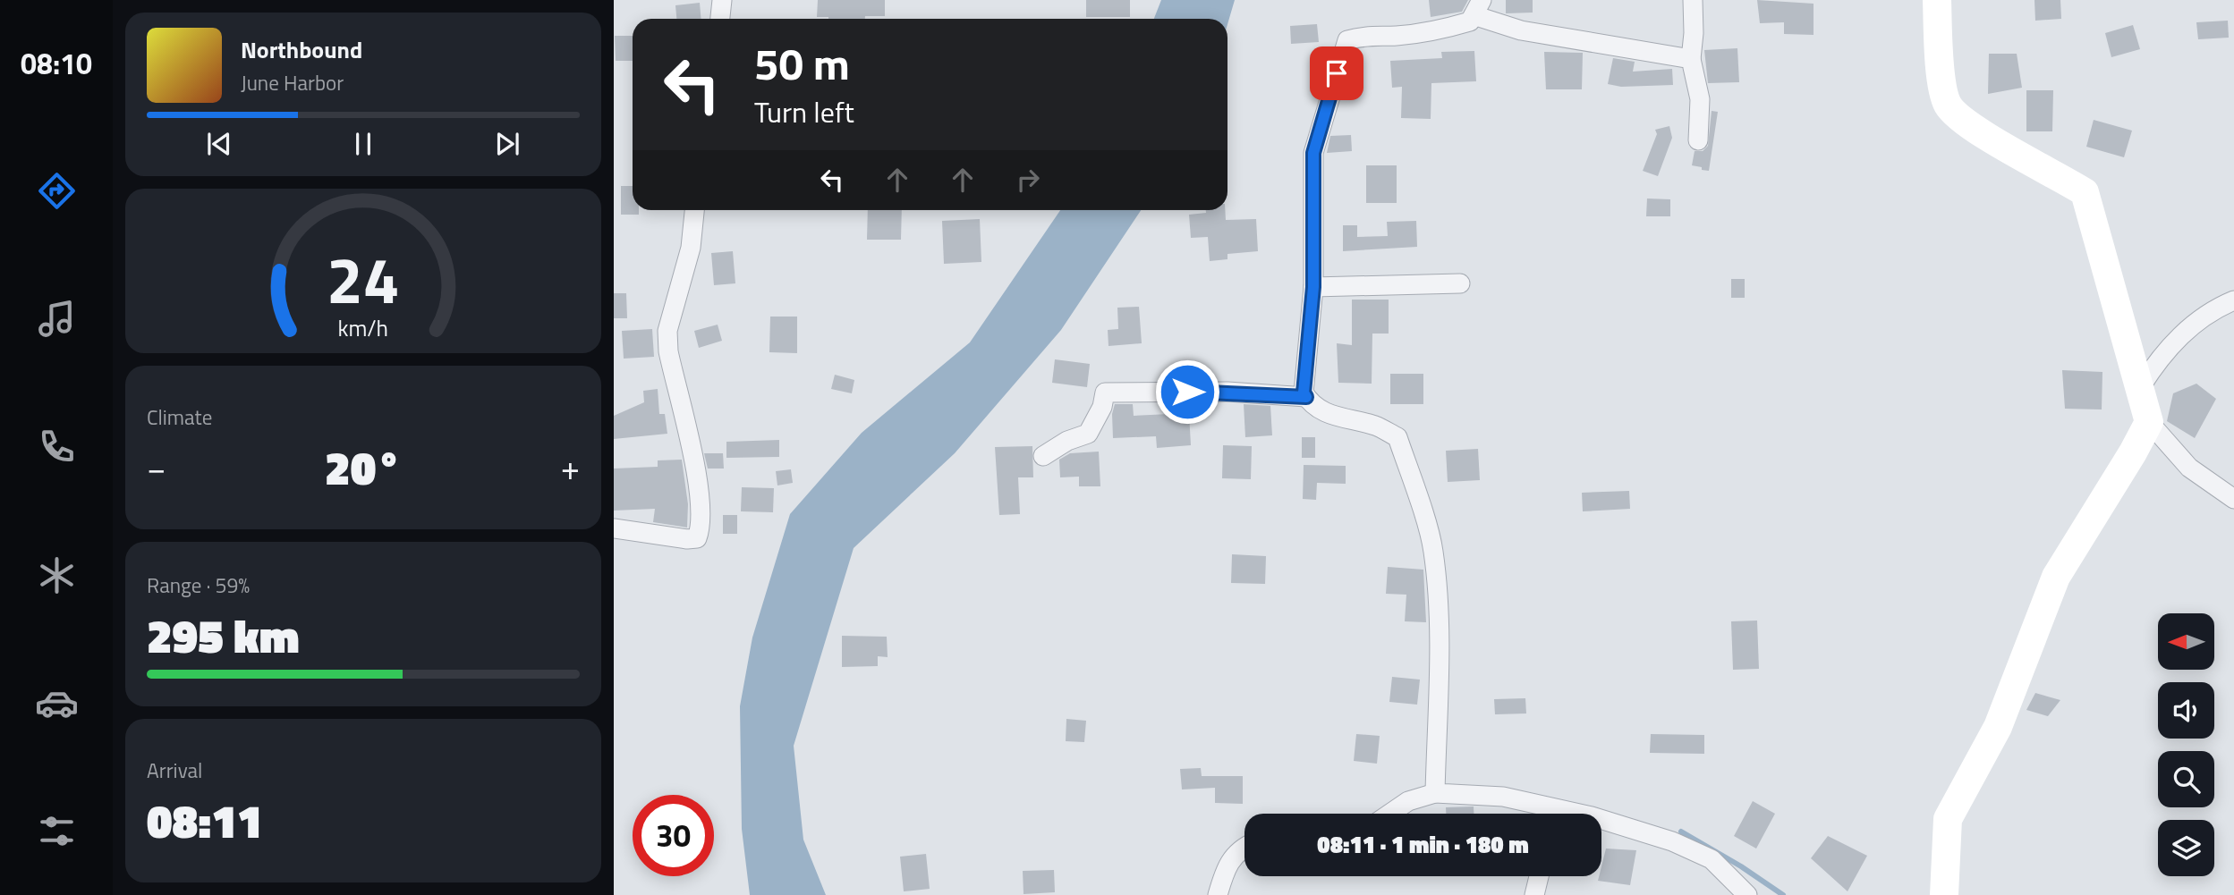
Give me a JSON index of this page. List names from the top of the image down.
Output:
{
  "north": "left",
  "page": {
    "tabs": "08:10",
    "turn": ["50 m", "Turn left"],
    "song": ["Northbound", "June Harbor"],
    "tile": [
      "Climate",
      ["Range · 59%", "295 km"],
      ["Arrival", "08:11"]
    ],
    "heat": ["−", "20°", "+"],
    "limit": "30",
    "trip": "08:11 · 1 min · 180 m",
    "gauge": ["24", "km/h"]
  }
}
